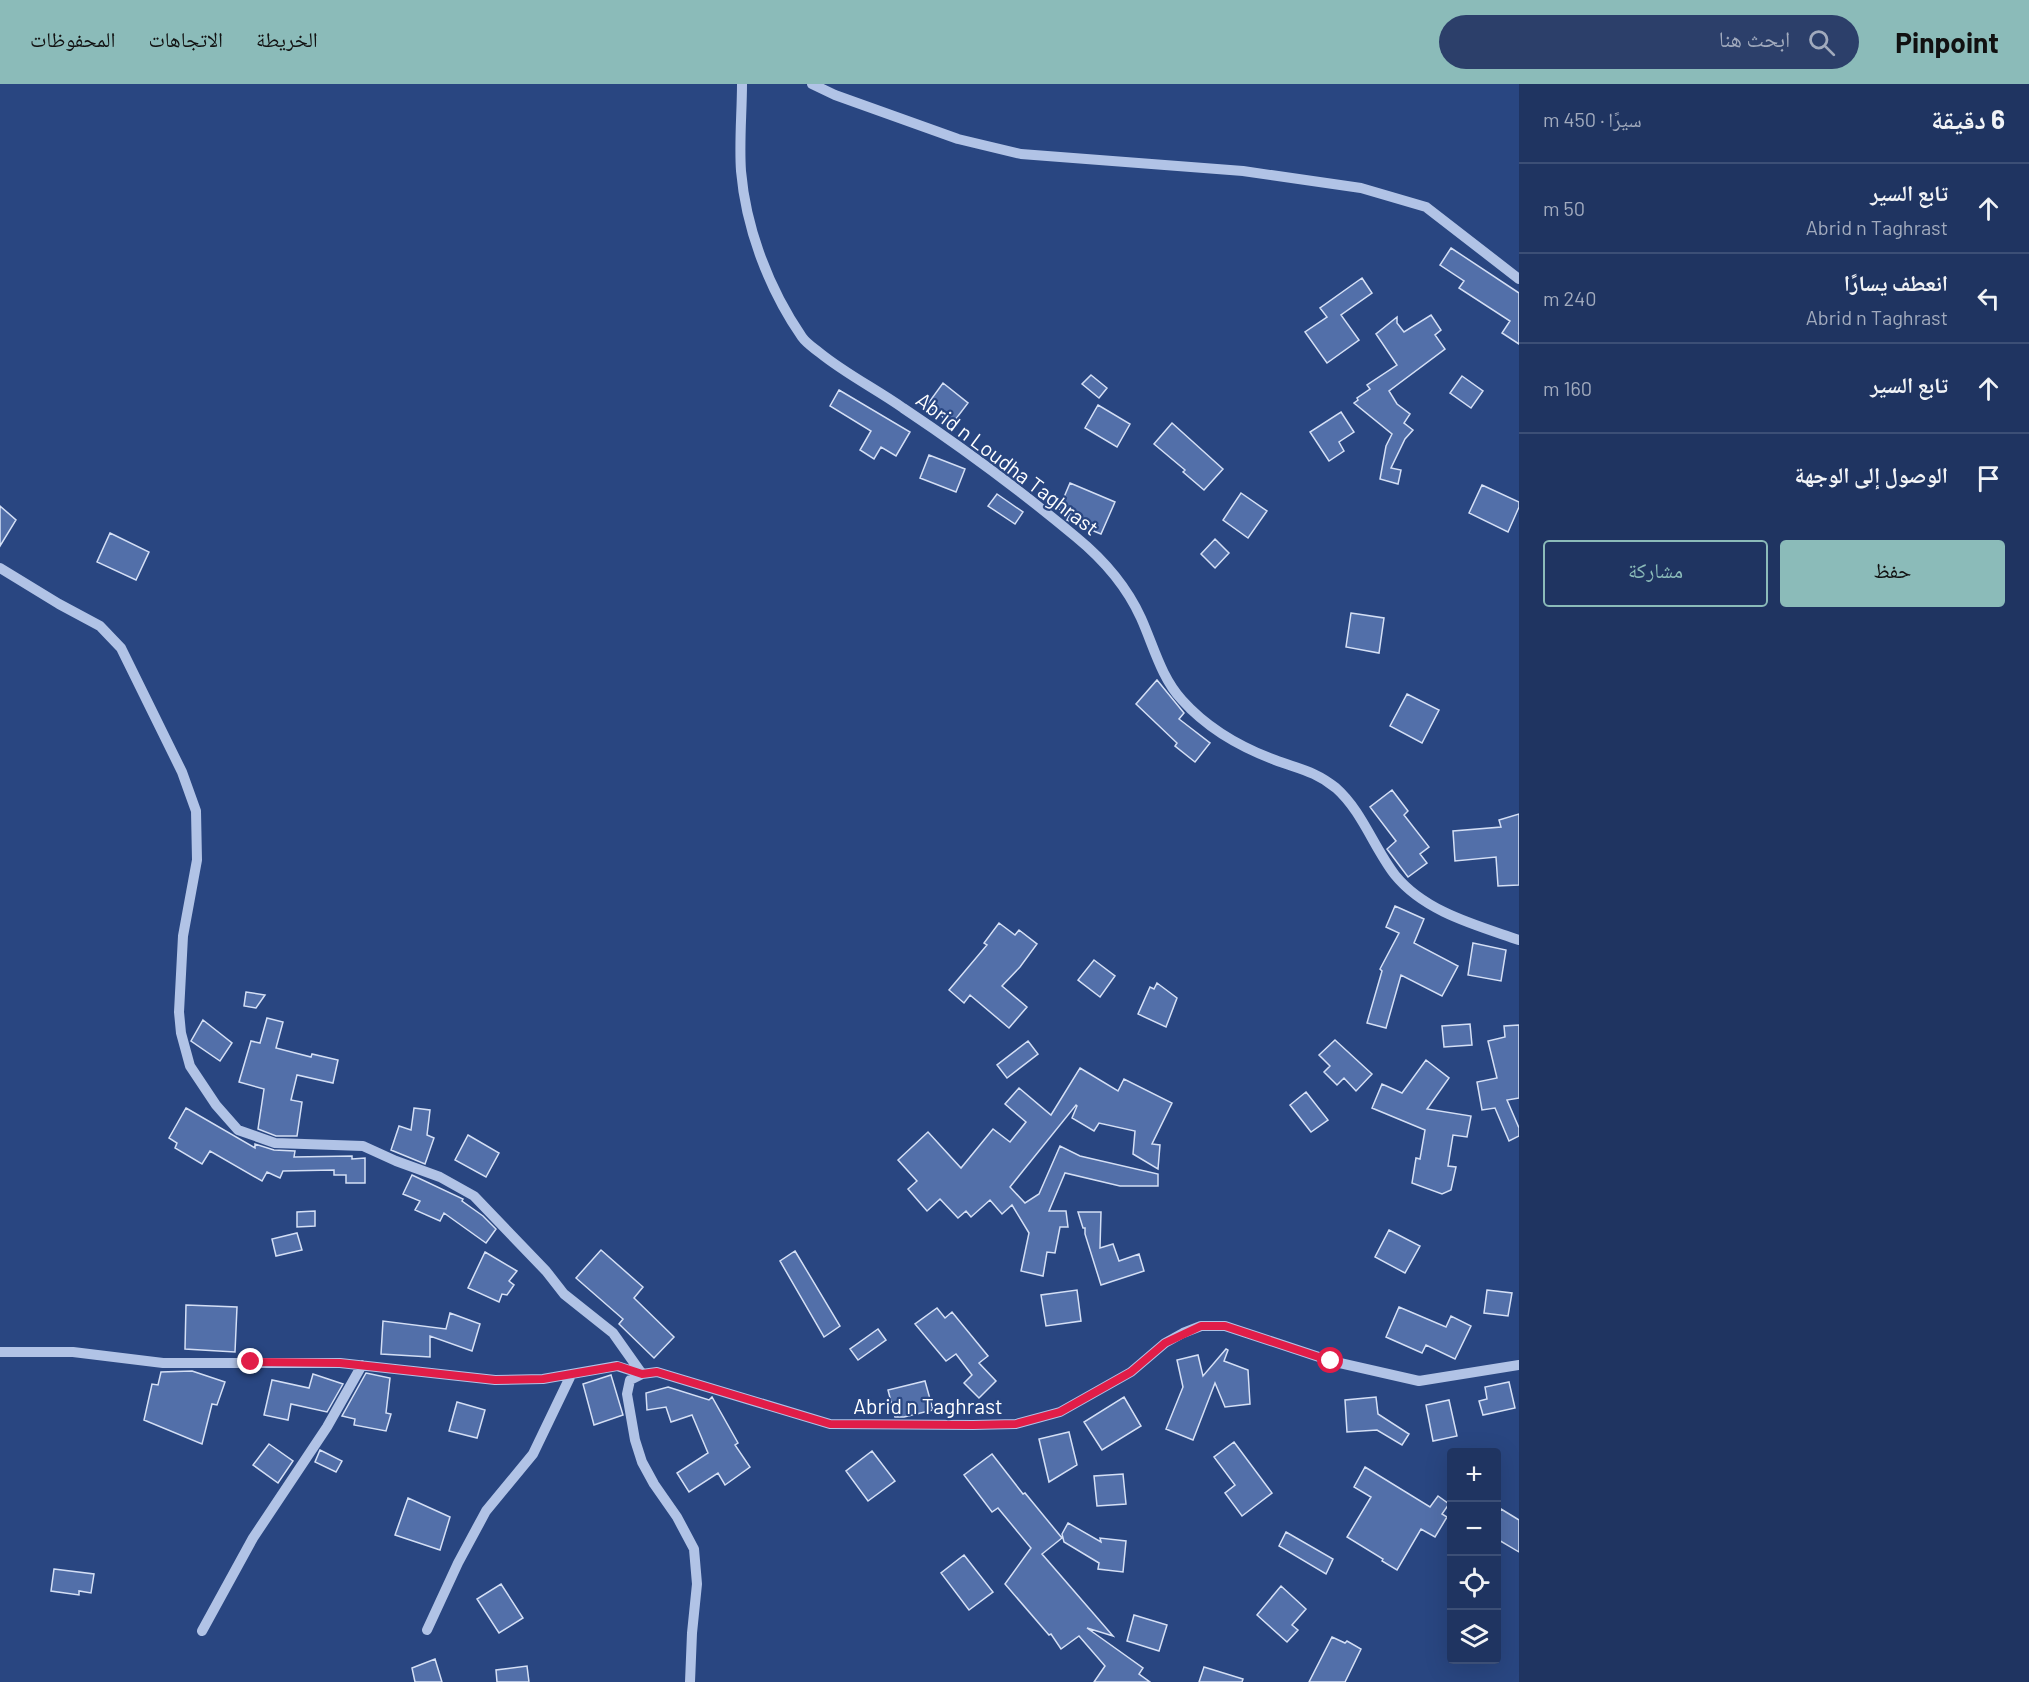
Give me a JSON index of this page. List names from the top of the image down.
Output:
{
  "streets": {
    "street": ["Abrid n Loudha Taghrast", "Abrid n Taghrast"]
  },
  "page": {
    "header": "Pinpoint",
    "search": "ابحث هنا",
    "nav": ["الخريطة", "الاتجاهات", "المحفوظات"],
    "heading": ["6 دقيقة", "سيرًا · 450 m"],
    "list": [
      ["تابع السير", "Abrid n Taghrast", "50 m"],
      ["انعطف يسارًا", "Abrid n Taghrast", "240 m"],
      ["تابع السير", "160 m"],
      "الوصول إلى الوجهة"
    ],
    "buttons": ["حفظ", "مشاركة"],
    "map_buttons": ["+", "−"]
  }
}
